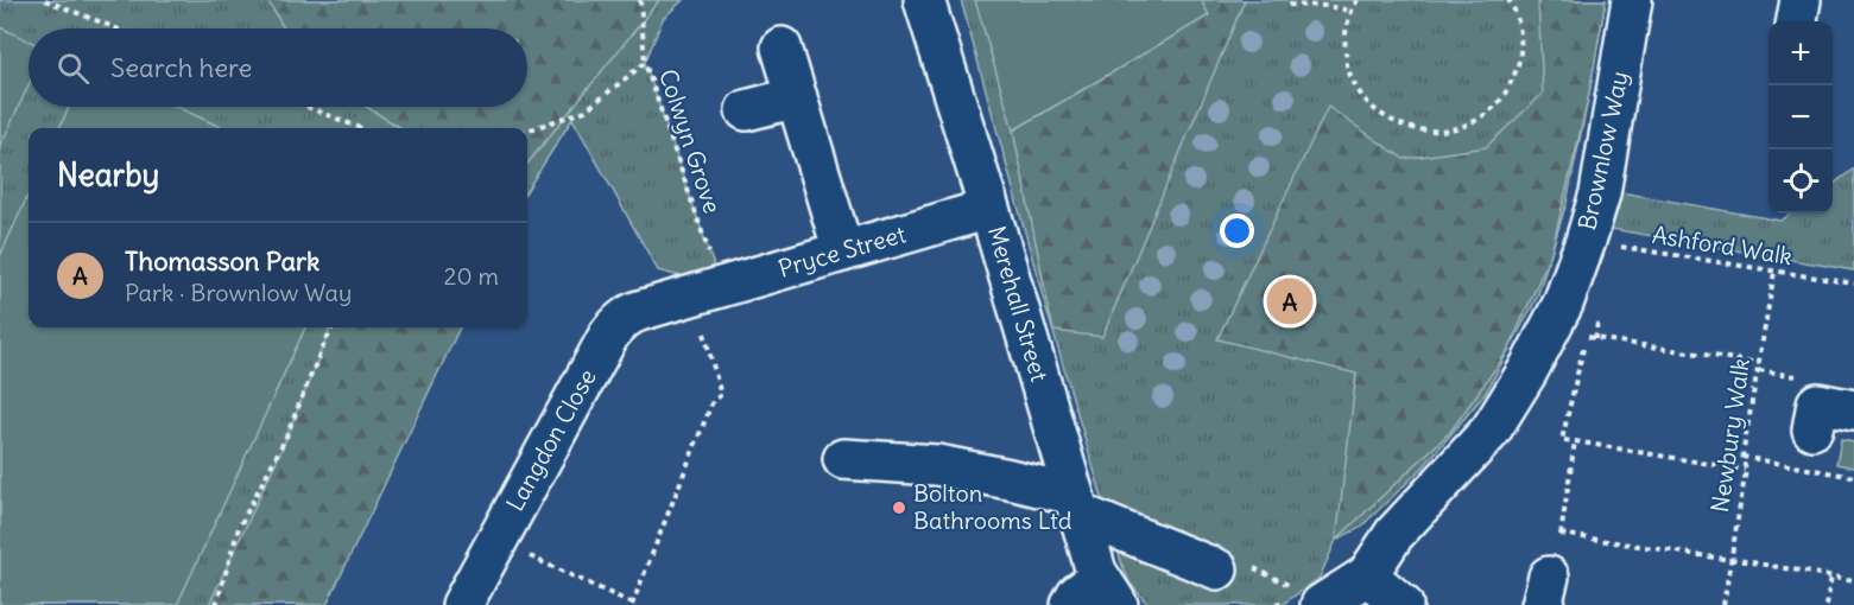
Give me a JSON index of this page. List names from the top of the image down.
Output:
{
  "streets": {
    "street": [
      "Brownlow Way",
      "Pryce Street",
      "Merehall Street",
      "Langdon Close"
    ],
    "path": ["Colwyn Grove", "Ashford Walk", "Newbury Walk"]
  },
  "crossings": [
    ["Colwyn Grove", "Pryce Street"],
    ["Colwyn Grove", "Langdon Close"],
    ["Brownlow Way", "Ashford Walk"],
    ["Ashford Walk", "Newbury Walk"],
    ["Pryce Street", "Merehall Street"],
    ["Pryce Street", "Langdon Close"]
  ],
  "places": ["Bolton Bathrooms Ltd"],
  "page": {
    "map_buttons": ["+", "−"],
    "search": "Search here",
    "heading": "Nearby",
    "list": [
      {
        "mark": "A",
        "name": "Thomasson Park",
        "note": "Park · Brownlow Way",
        "value": "20 m"
      }
    ],
    "pins": "A"
  }
}
